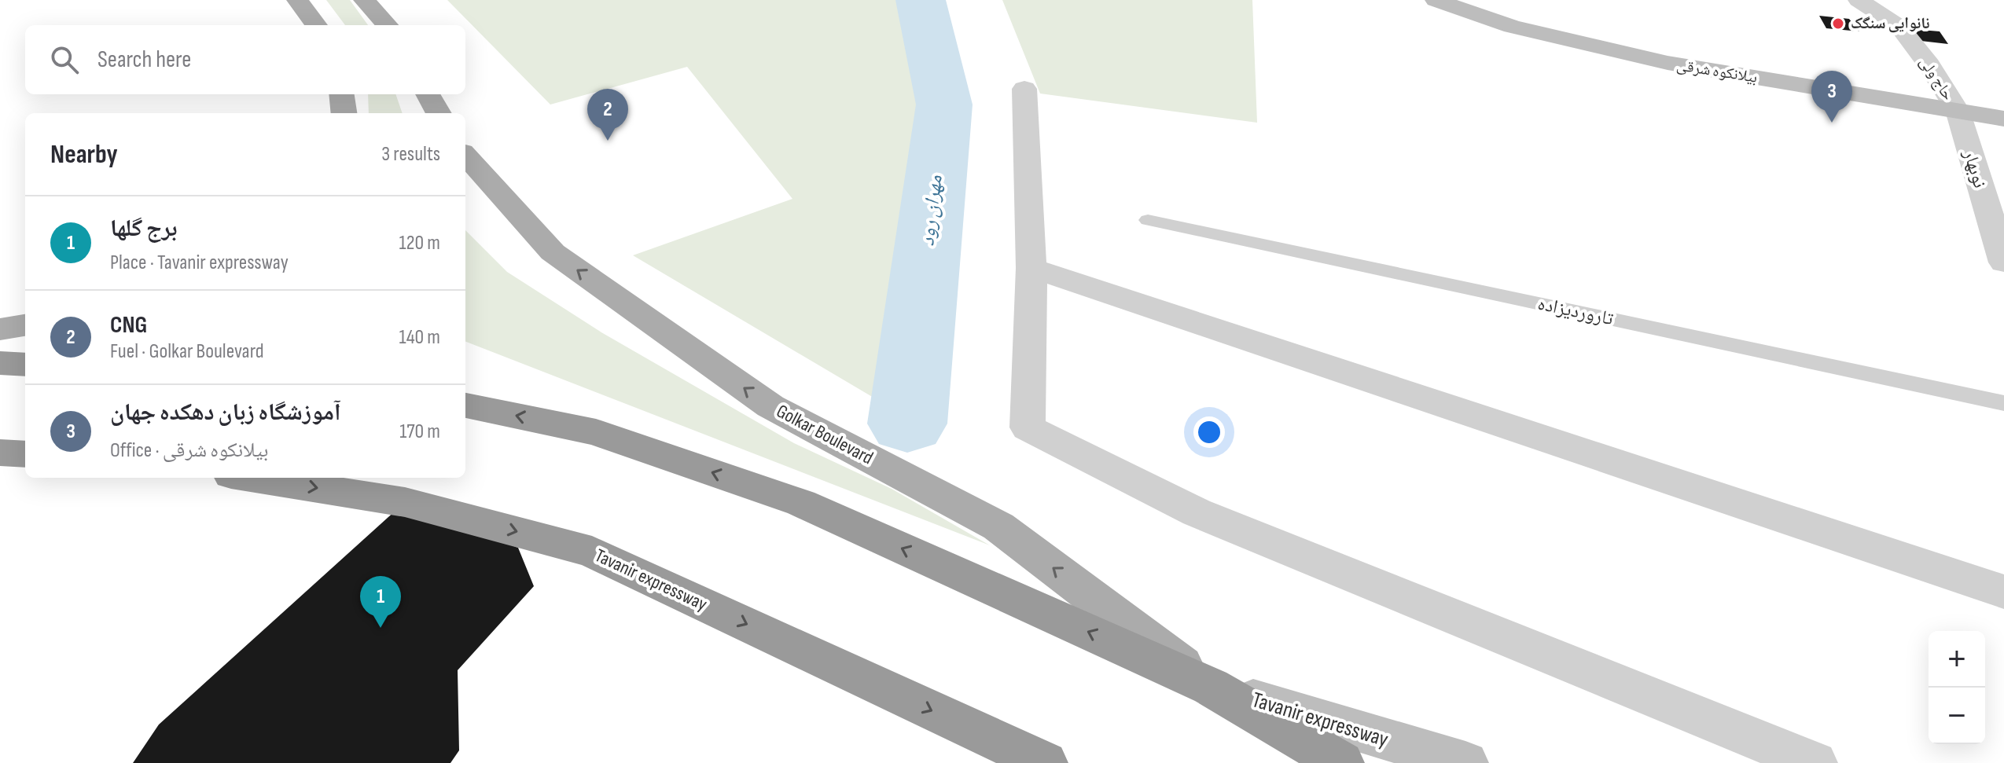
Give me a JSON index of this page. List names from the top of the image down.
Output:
{
  "streets": {
    "highway": ["Tavanir expressway"],
    "main road": ["بیلانکوه شرقی", "Golkar Boulevard"],
    "street": ["حاج ولی", "نوبهار"],
    "lane": ["تاروردیزاده"]
  },
  "crossings": [
    ["بیلانکوه شرقی", "حاج ولی"],
    ["بیلانکوه شرقی", "نوبهار"],
    ["حاج ولی", "نوبهار"],
    ["Golkar Boulevard", "Tavanir expressway"]
  ],
  "one_way": ["Golkar Boulevard"],
  "water": ["مهران رود"],
  "places": ["نانوایی سنگک"],
  "page": {
    "search": "Search here",
    "pins": ["3", "2", "1"],
    "heading": ["Nearby", "3 results"],
    "list": [
      {
        "mark": "1",
        "name": "برج گلها",
        "note": "Place · Tavanir expressway",
        "value": "120 m"
      },
      {
        "mark": "2",
        "name": "CNG",
        "note": "Fuel · Golkar Boulevard",
        "value": "140 m"
      },
      {
        "mark": "3",
        "name": "آموزشگاه زبان دهکده جهان",
        "note": "Office · بیلانکوه شرقی",
        "value": "170 m"
      }
    ],
    "map_buttons": ["+", "−"]
  }
}
